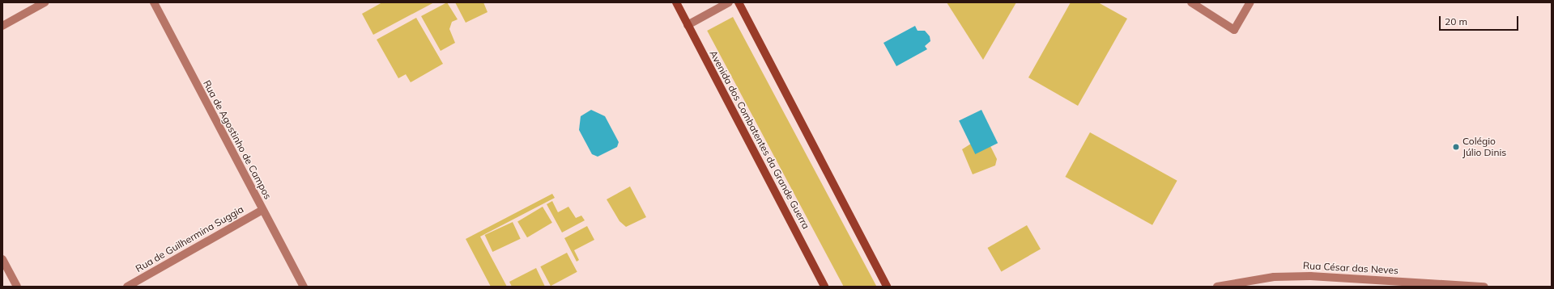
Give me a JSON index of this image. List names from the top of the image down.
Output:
{
  "streets": {
    "main road": ["Avenida dos Combatentes da Grande Guerra"],
    "street": ["Rua de Agostinho de Campos", "Rua de Guilhermina Suggia", "Rua César das Neves"]
  },
  "crossings": [
    ["Rua de Agostinho de Campos", "Rua de Guilhermina Suggia"]
  ],
  "places": ["Colégio Júlio Dinis"],
  "scale_bar": "20 m"
}
